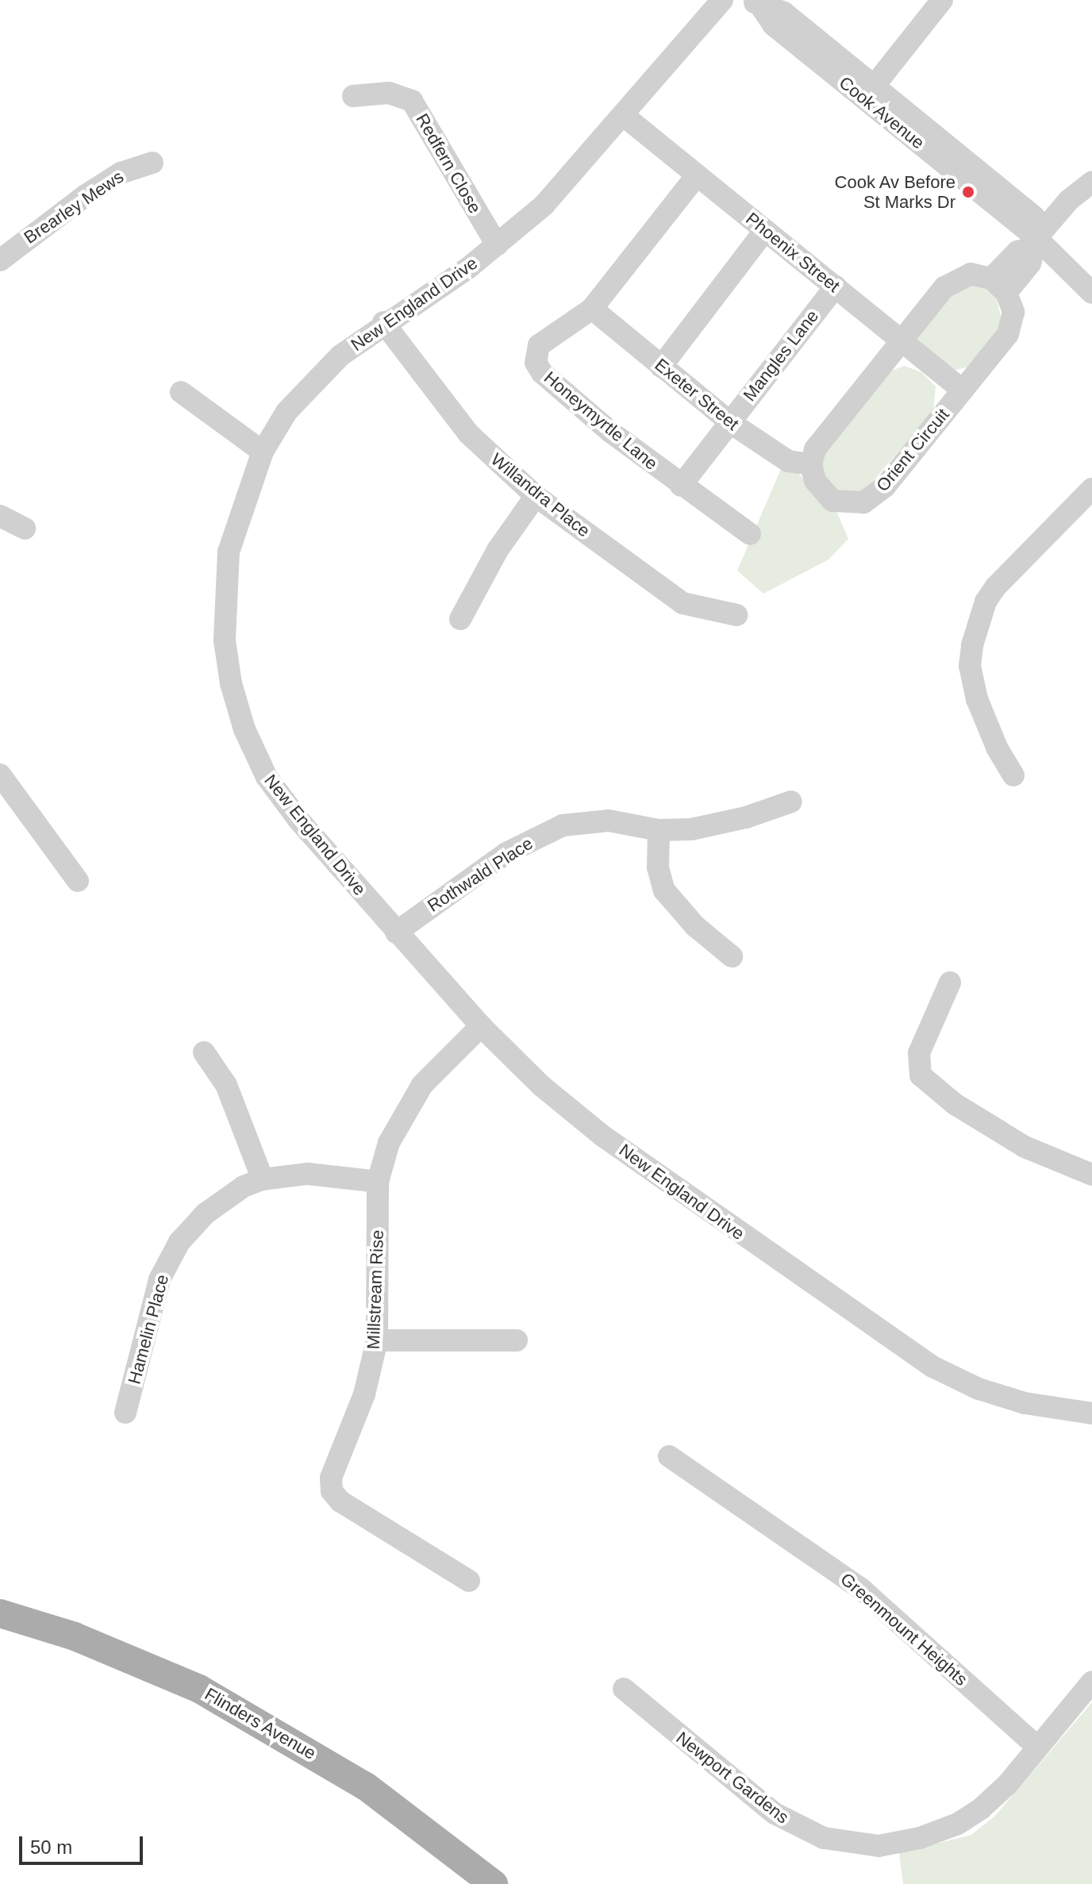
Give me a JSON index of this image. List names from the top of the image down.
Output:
{
  "streets": {
    "main road": ["Flinders Avenue"],
    "street": [
      "Cook Avenue",
      "Redfern Close",
      "Brearley Mews",
      "Phoenix Street",
      "New England Drive",
      "Mangles Lane",
      "Exeter Street",
      "Honeymyrtle Lane",
      "Orient Circuit",
      "Willandra Place",
      "Rothwald Place",
      "Millstream Rise",
      "Hamelin Place",
      "Greenmount Heights",
      "Newport Gardens"
    ]
  },
  "crossings": [
    ["Redfern Close", "New England Drive"],
    ["Phoenix Street", "New England Drive"],
    ["Phoenix Street", "Mangles Lane"],
    ["Phoenix Street", "Honeymyrtle Lane"],
    ["Phoenix Street", "Orient Circuit"],
    ["New England Drive", "Willandra Place"],
    ["New England Drive", "Rothwald Place"],
    ["New England Drive", "Millstream Rise"],
    ["Mangles Lane", "Exeter Street"],
    ["Mangles Lane", "Honeymyrtle Lane"],
    ["Exeter Street", "Honeymyrtle Lane"],
    ["Exeter Street", "Orient Circuit"],
    ["Millstream Rise", "Hamelin Place"],
    ["Greenmount Heights", "Newport Gardens"]
  ],
  "places": ["Cook Av Before St Marks Dr"],
  "scale_bar": "50 m"
}
